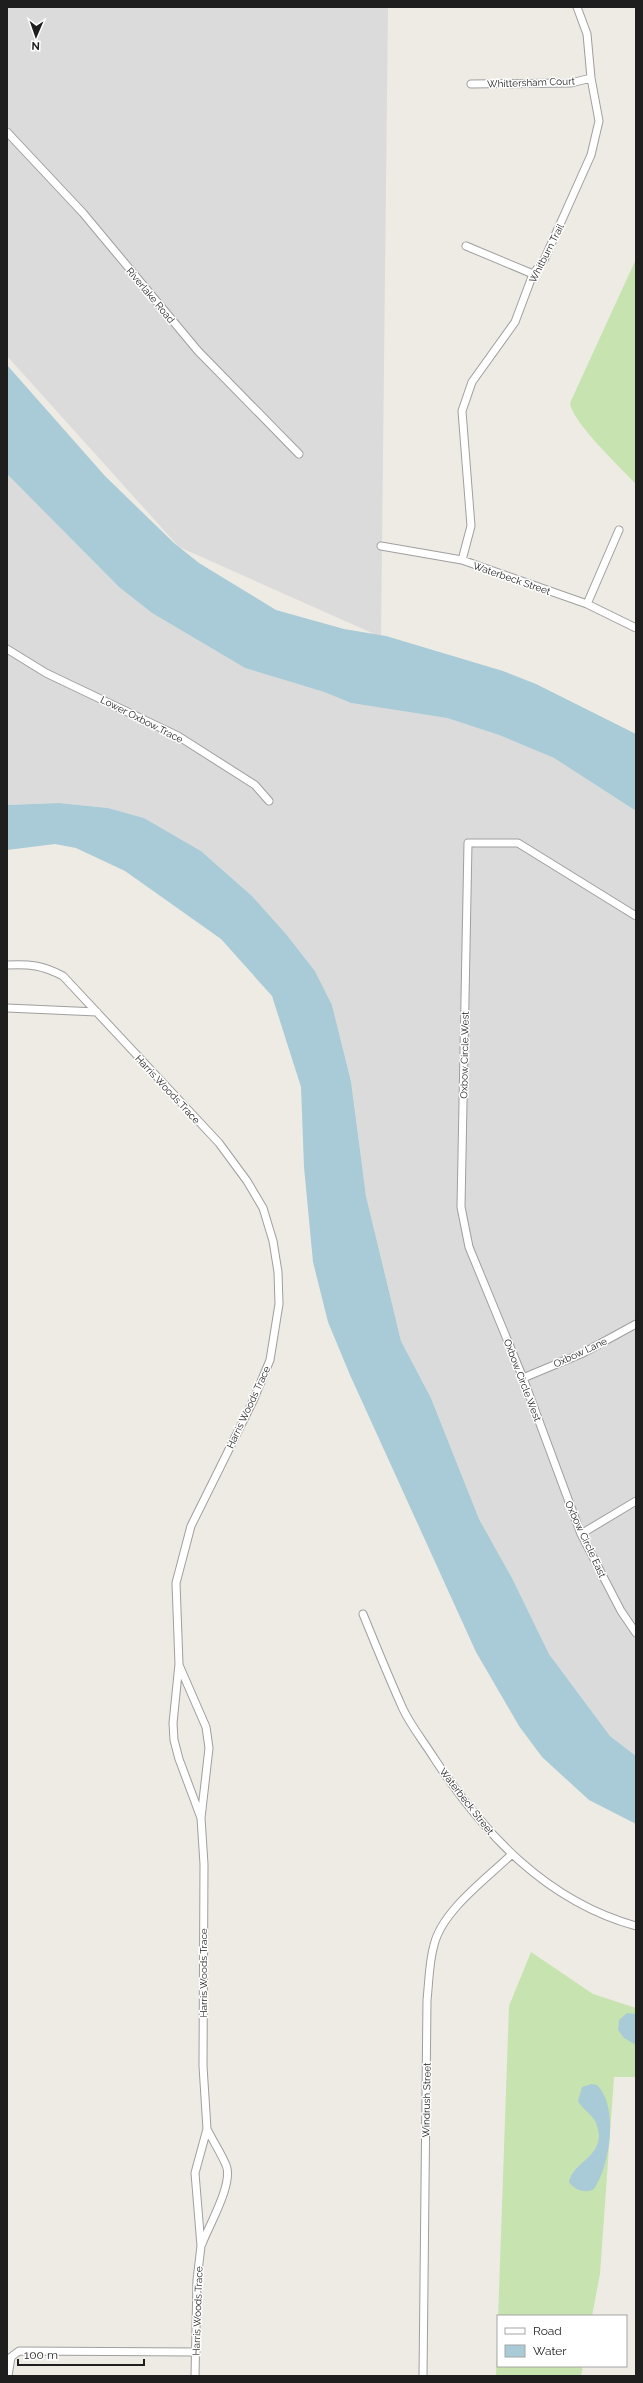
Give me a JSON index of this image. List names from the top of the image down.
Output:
{
  "streets": {
    "street": [
      "Whittersham Court",
      "Whitburn Trail",
      "Riverlake Road",
      "Waterbeck Street",
      "Lower Oxbow Trace",
      "Oxbow Circle West",
      "Harris Woods Trace",
      "Oxbow Lane",
      "Oxbow Circle East",
      "Windrush Street"
    ]
  },
  "crossings": [
    ["Whittersham Court", "Whitburn Trail"],
    ["Whitburn Trail", "Waterbeck Street"],
    ["Waterbeck Street", "Windrush Street"],
    ["Oxbow Circle West", "Oxbow Lane"],
    ["Oxbow Circle West", "Oxbow Circle East"]
  ],
  "legend": ["Road", "Water"],
  "scale_bar": "100 m",
  "north": "bottom"
}
